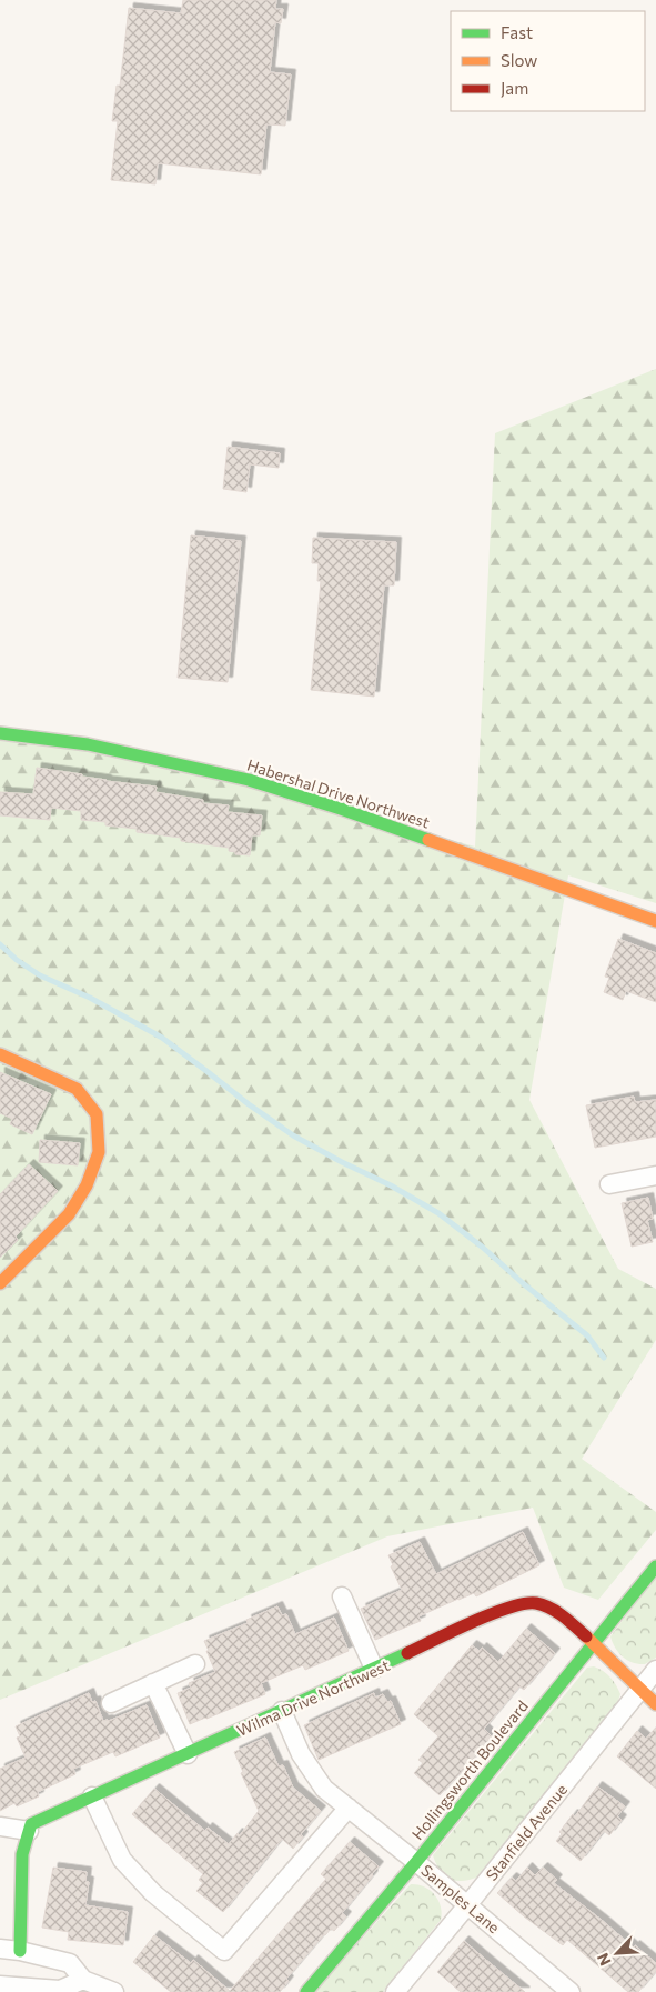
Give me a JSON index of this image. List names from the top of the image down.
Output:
{
  "streets": {
    "street": [
      "Habershal Drive Northwest",
      "Wilma Drive Northwest",
      "Hollingsworth Boulevard",
      "Stanfield Avenue",
      "Samples Lane"
    ]
  },
  "crossings": [
    ["Wilma Drive Northwest", "Hollingsworth Boulevard"],
    ["Wilma Drive Northwest", "Stanfield Avenue"],
    ["Wilma Drive Northwest", "Samples Lane"],
    ["Hollingsworth Boulevard", "Samples Lane"],
    ["Stanfield Avenue", "Samples Lane"]
  ],
  "legend": ["Fast", "Slow", "Jam"],
  "north": "bottom left"
}
